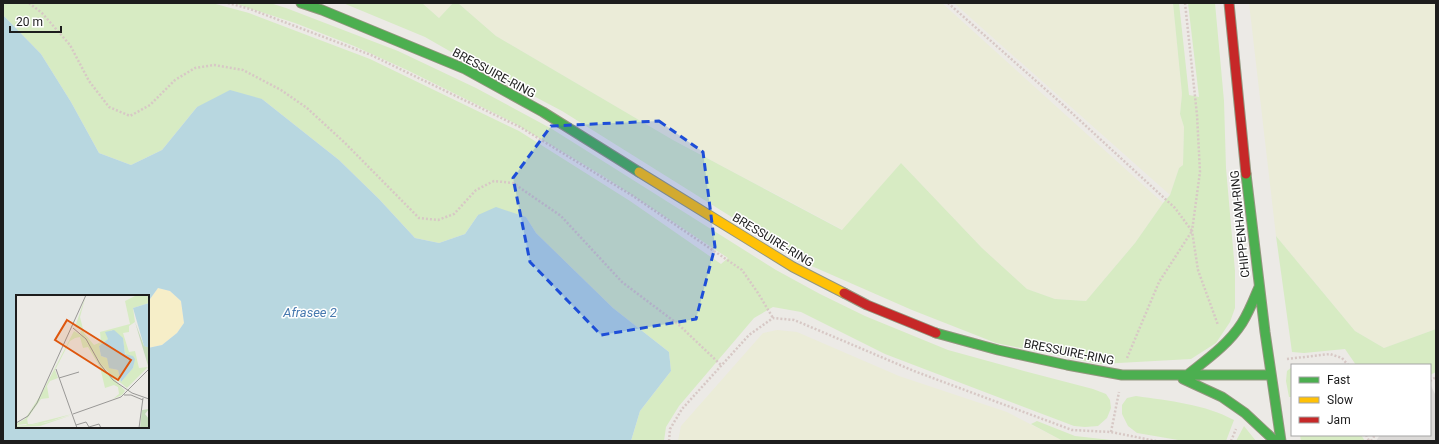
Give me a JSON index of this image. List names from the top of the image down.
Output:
{
  "streets": {
    "main road": ["BRESSUIRE-RING", "CHIPPENHAM-RING"]
  },
  "crossings": [
    ["BRESSUIRE-RING", "CHIPPENHAM-RING"]
  ],
  "water": ["Afrasee 2"],
  "legend": ["Fast", "Slow", "Jam"],
  "scale_bar": "20 m"
}
